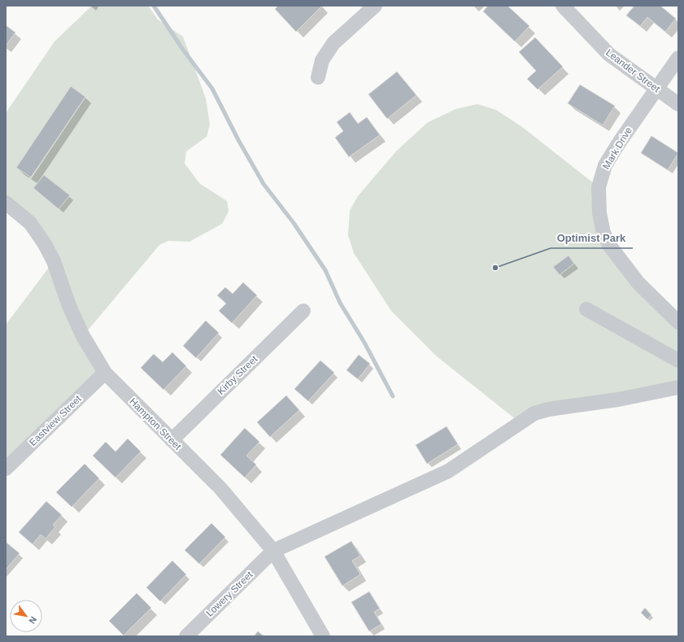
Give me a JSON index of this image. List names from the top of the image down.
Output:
{
  "streets": {
    "street": [
      "Leander Street",
      "Mark Drive",
      "Kirby Street",
      "Eastview Street",
      "Hampton Street",
      "Lowery Street"
    ]
  },
  "crossings": [
    ["Leander Street", "Mark Drive"],
    ["Kirby Street", "Hampton Street"],
    ["Eastview Street", "Hampton Street"],
    ["Hampton Street", "Lowery Street"]
  ],
  "places": ["Optimist Park"],
  "north": "bottom right"
}
